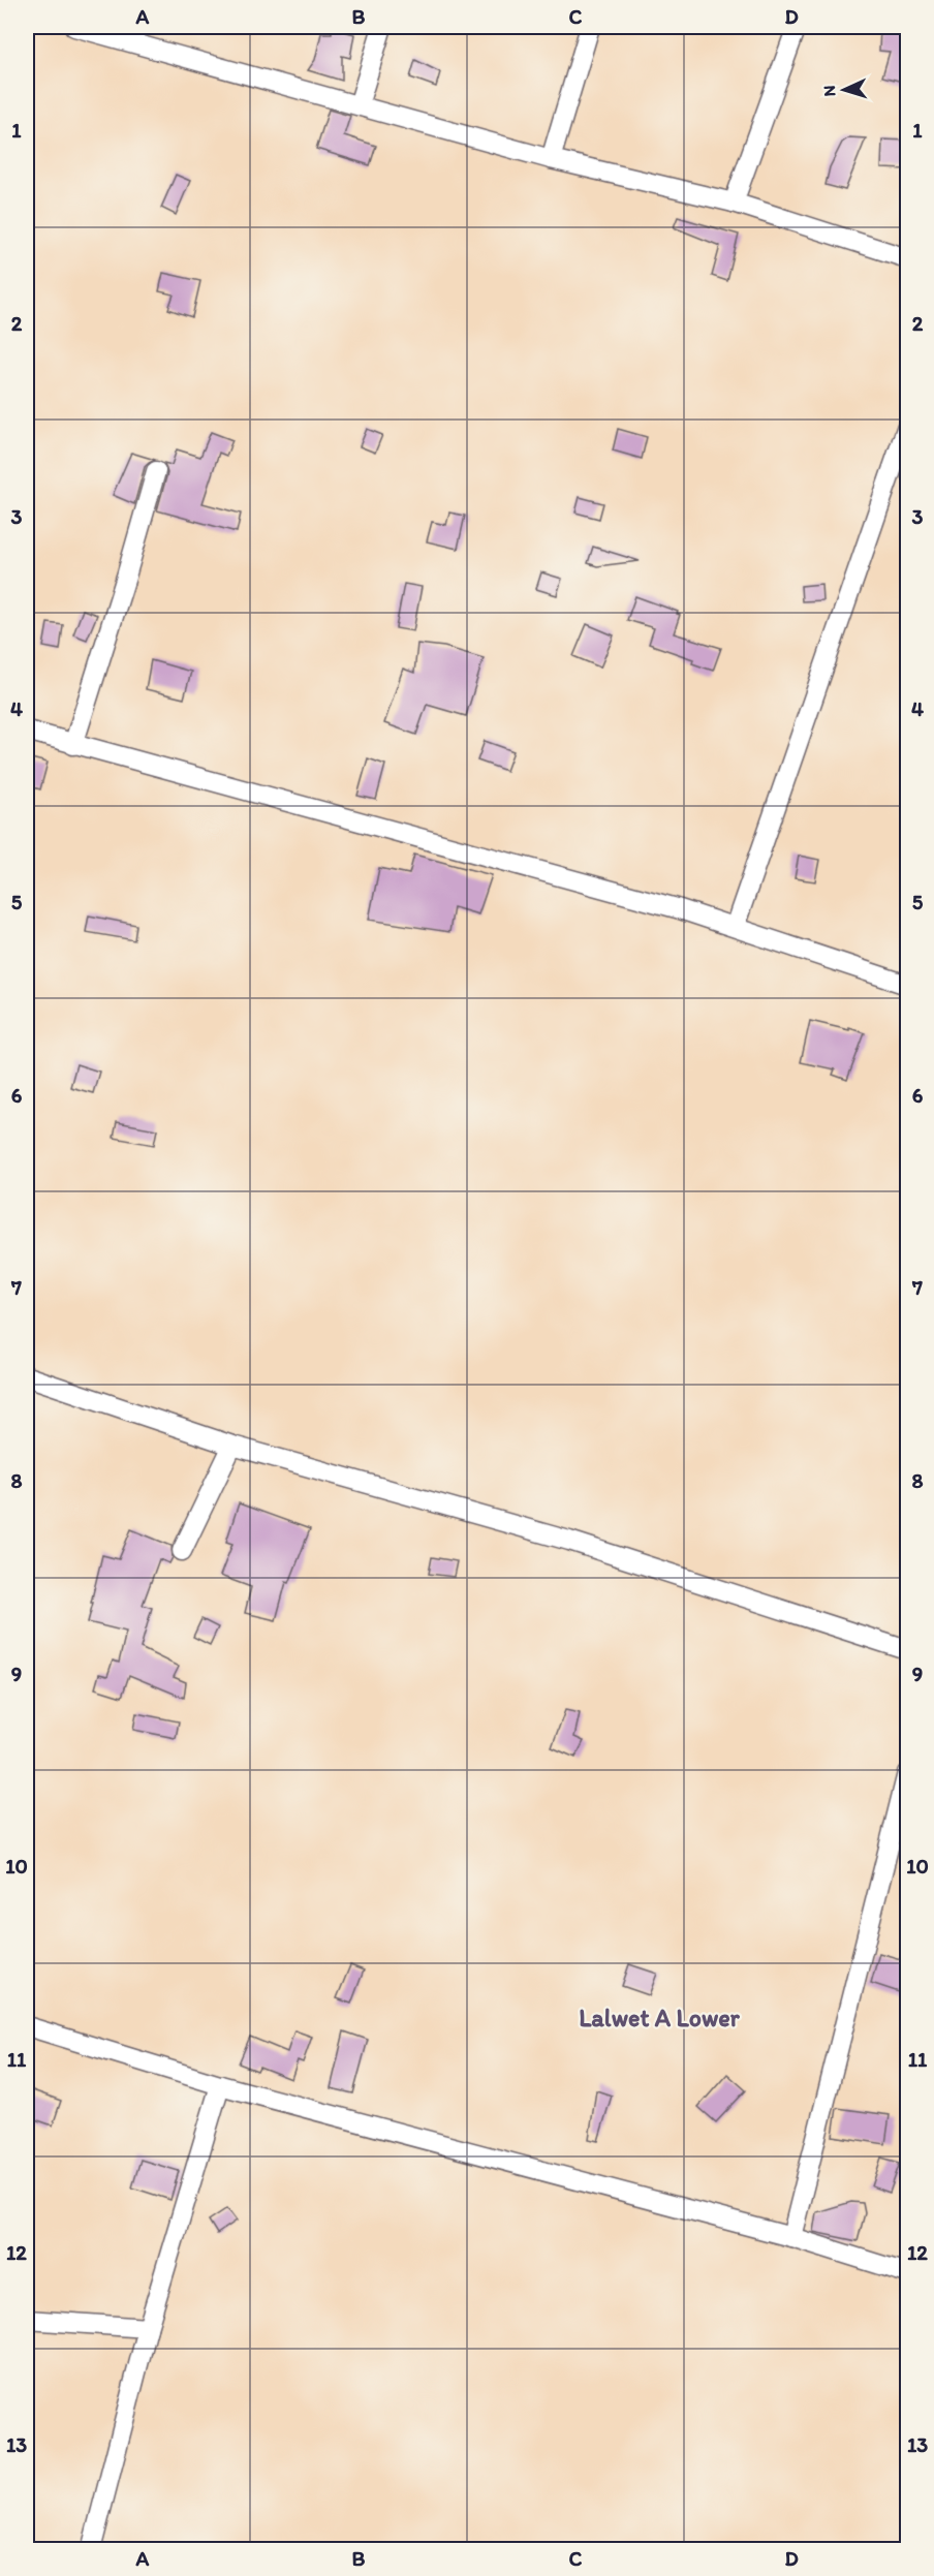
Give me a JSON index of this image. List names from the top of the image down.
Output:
{
  "districts": ["Lalwet A Lower"],
  "north": "left",
  "grid": {
    "columns": [
      "A",
      "B",
      "C",
      "D"
    ],
    "rows": [
      "1",
      "2",
      "3",
      "4",
      "5",
      "6",
      "7",
      "8",
      "9",
      "10",
      "11",
      "12",
      "13"
    ]
  }
}
